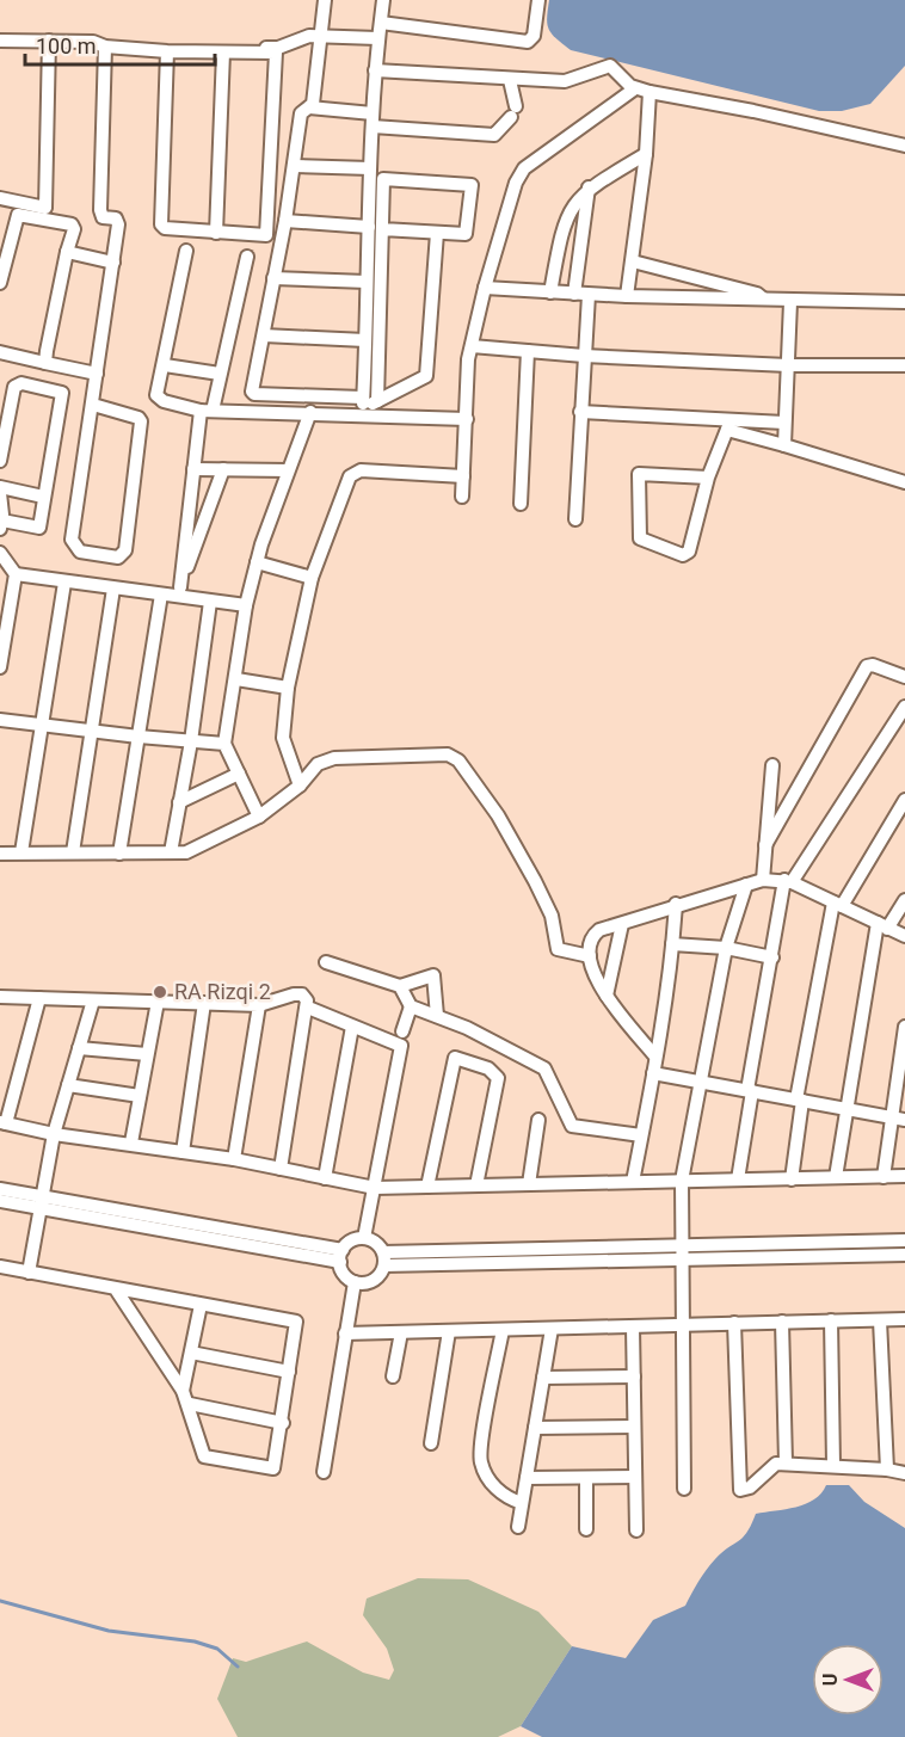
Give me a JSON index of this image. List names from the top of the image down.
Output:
{
  "places": ["RA Rizqi 2"],
  "scale_bar": "100 m",
  "north": "left"
}
